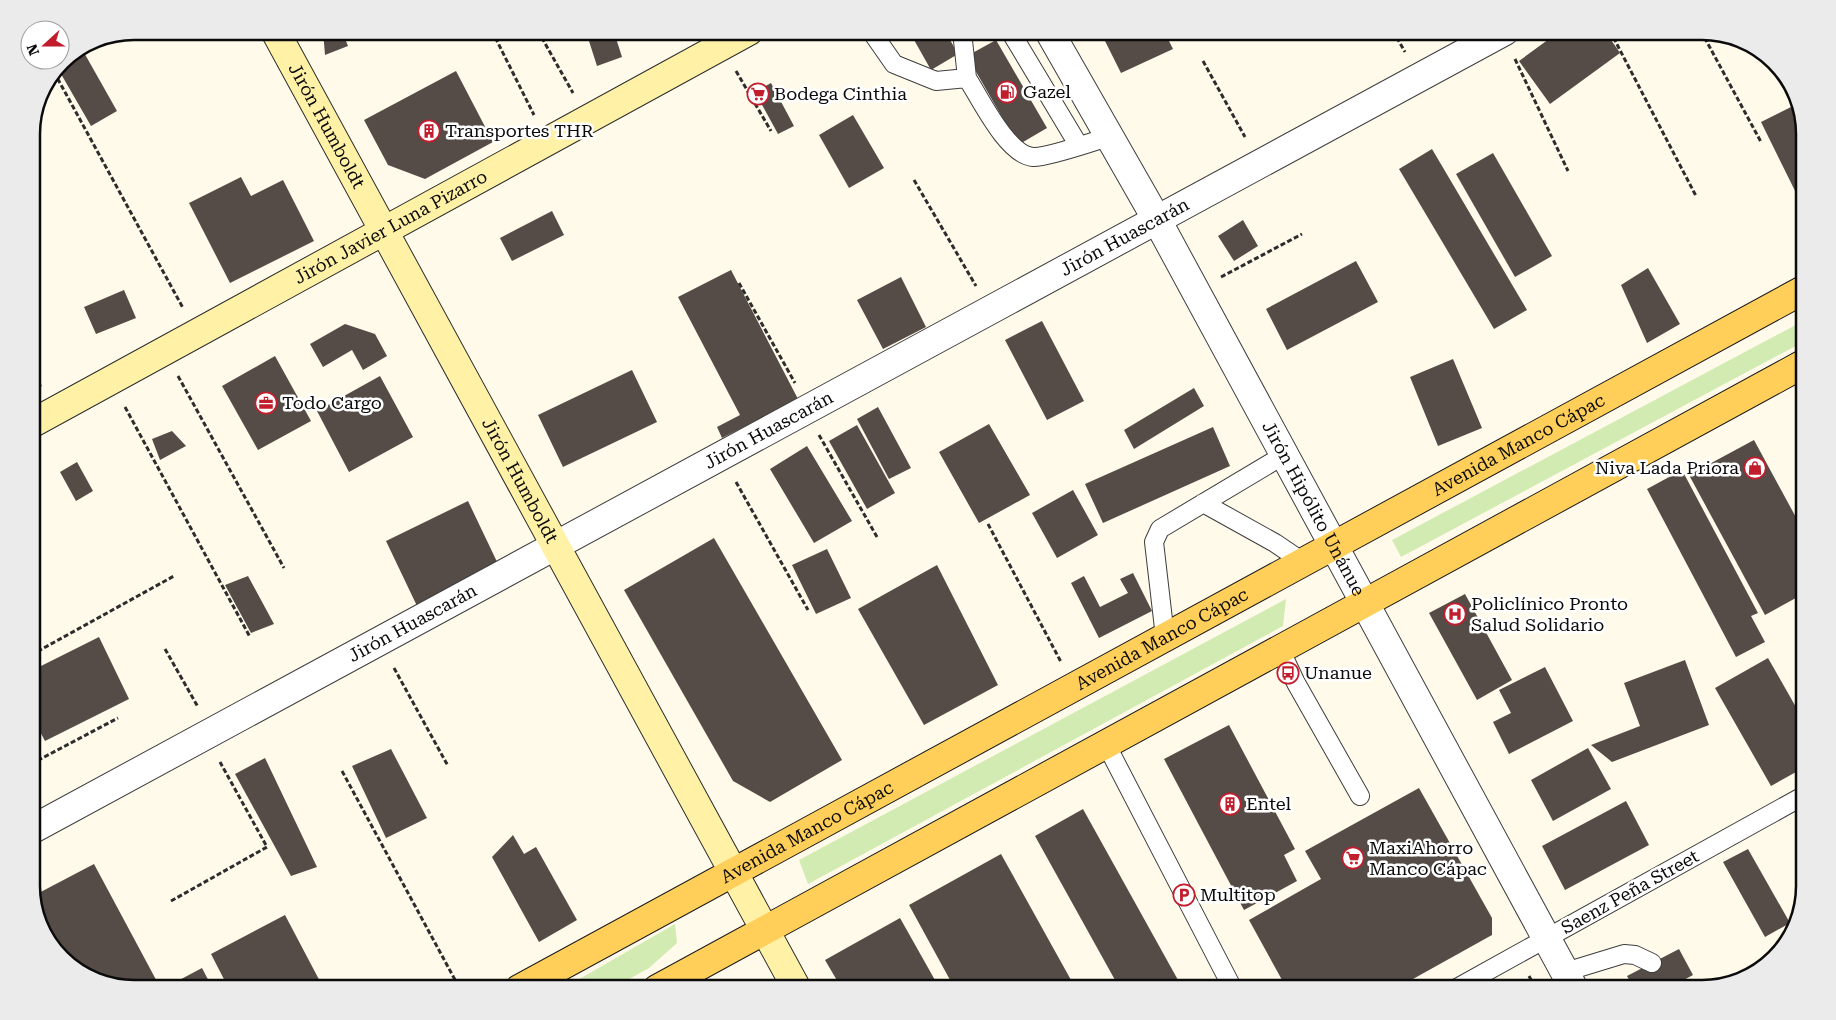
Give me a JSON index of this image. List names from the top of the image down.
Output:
{
  "streets": {
    "main road": ["Avenida Manco Cápac"],
    "street": [
      "Jirón Humboldt",
      "Jirón Javier Luna Pizarro",
      "Jirón Huascarán",
      "Jirón Hipólito Unánue"
    ],
    "lane": ["Saenz Peña Street"]
  },
  "crossings": [
    ["Jirón Humboldt", "Jirón Javier Luna Pizarro"],
    ["Jirón Humboldt", "Jirón Huascarán"],
    ["Jirón Humboldt", "Avenida Manco Cápac"],
    ["Jirón Huascarán", "Jirón Hipólito Unánue"],
    ["Avenida Manco Cápac", "Jirón Hipólito Unánue"],
    ["Jirón Hipólito Unánue", "Saenz Peña Street"]
  ],
  "places": {
    "fuel station": ["Gazel"],
    "supermarket": ["Bodega Cinthia", "MaxiAhorro Manco Cápac"],
    "building": ["Transportes THR", "Entel"],
    "office": ["Todo Cargo"],
    "shop": ["Niva Lada Priora"],
    "hospital": ["Policlínico Pronto Salud Solidario"],
    "bus stop": ["Unanue"],
    "parking": ["Multitop"]
  },
  "north": "left"
}
